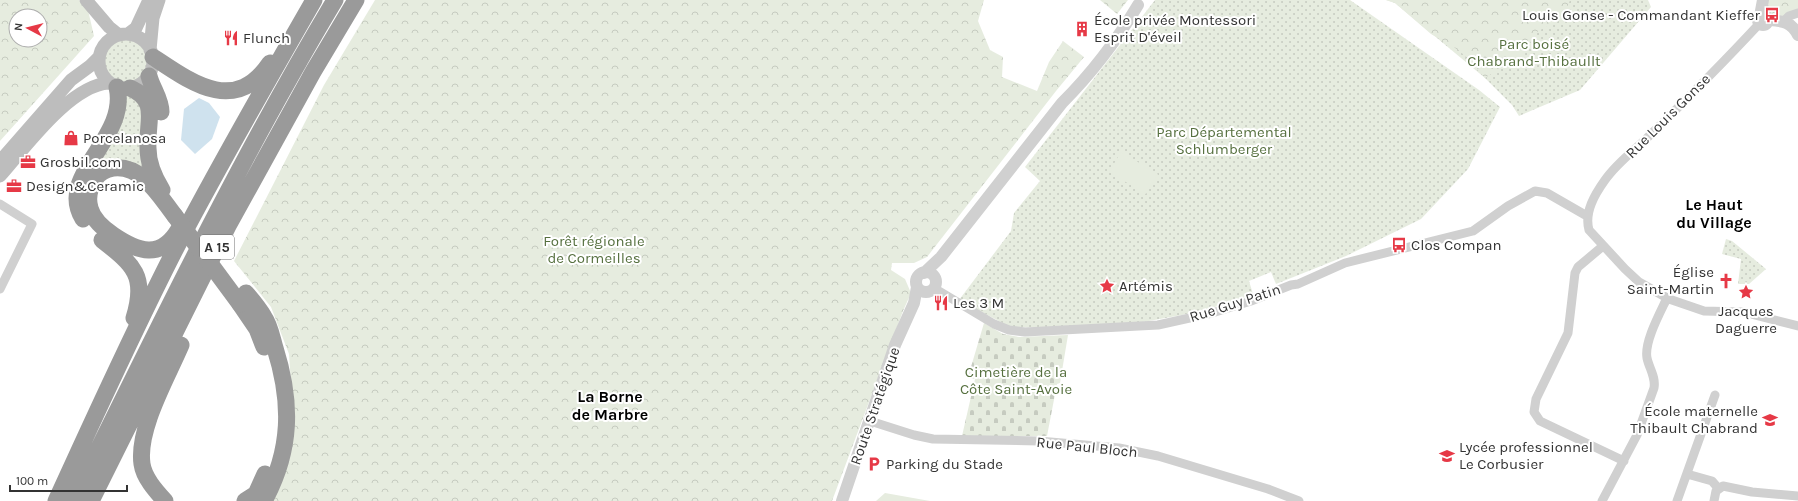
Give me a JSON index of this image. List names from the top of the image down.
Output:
{
  "streets": {
    "highway": ["A 15"],
    "street": [
      "Rue Louis Gonse",
      "Rue Guy Patin",
      "Route Stratégique",
      "Rue Paul Bloch"
    ]
  },
  "crossings": [
    ["Rue Louis Gonse", "Rue Guy Patin"],
    ["Rue Guy Patin", "Route Stratégique"],
    ["Route Stratégique", "Rue Paul Bloch"]
  ],
  "districts": ["Le Haut du Village", "La Borne de Marbre"],
  "parks": [
    "Parc boisé Chabrand-Thibaullt",
    "Parc Départemental Schlumberger",
    "Forêt régionale de Cormeilles",
    "Cimetière de la Côte Saint-Avoie"
  ],
  "places": {
    "bus stop": ["Louis Gonse - Commandant Kieffer", "Clos Compan"],
    "building": ["École privée Montessori Esprit D'éveil"],
    "restaurant": ["Flunch", "Les 3 M"],
    "shop": ["Porcelanosa"],
    "office": ["Grosbil.com", "Design&Ceramic"],
    "church": ["Église Saint-Martin"],
    "place": ["Artémis", "Jacques Daguerre"],
    "school or university": ["École maternelle Thibault Chabrand", "Lycée professionnel Le Corbusier"],
    "parking": ["Parking du Stade"]
  },
  "scale_bar": "100 m",
  "north": "left"
}
